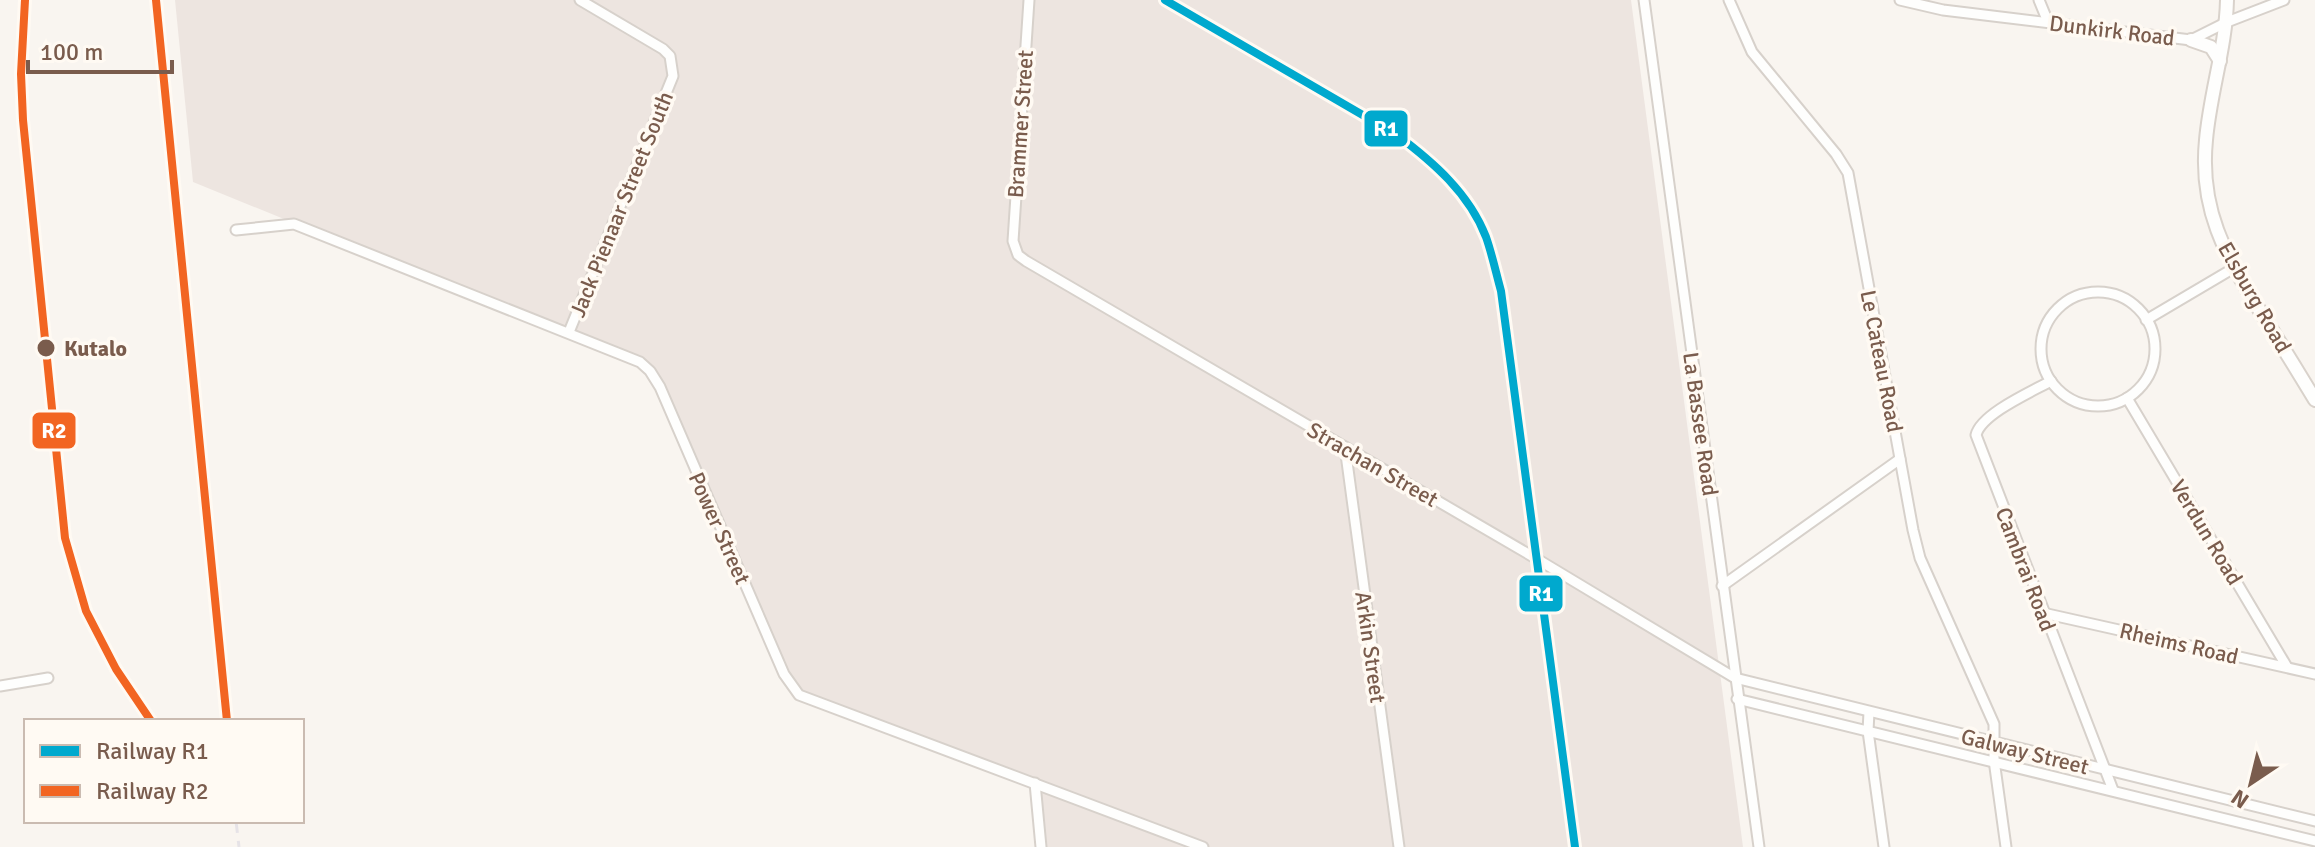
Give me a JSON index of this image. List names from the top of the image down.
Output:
{
  "streets": {
    "main road": ["Elsburg Road"],
    "street": [
      "Dunkirk Road",
      "Brammer Street",
      "Jack Pienaar Street South",
      "Le Cateau Road",
      "La Bassee Road",
      "Strachan Street",
      "Power Street",
      "Verdun Road",
      "Cambrai Road",
      "Rheims Road",
      "Arkin Street",
      "Galway Street"
    ]
  },
  "crossings": [
    ["Dunkirk Road", "Elsburg Road"],
    ["Brammer Street", "Strachan Street"],
    ["Jack Pienaar Street South", "Power Street"],
    ["Le Cateau Road", "Galway Street"],
    ["La Bassee Road", "Strachan Street"],
    ["La Bassee Road", "Galway Street"],
    ["Strachan Street", "Arkin Street"],
    ["Strachan Street", "Galway Street"],
    ["Verdun Road", "Cambrai Road"],
    ["Verdun Road", "Rheims Road"],
    ["Cambrai Road", "Rheims Road"],
    ["Cambrai Road", "Galway Street"]
  ],
  "places": ["Kutalo"],
  "lines": ["rail line R1", "rail line R2"],
  "legend": ["Railway R1", "Railway R2"],
  "scale_bar": "100 m",
  "north": "bottom left"
}
